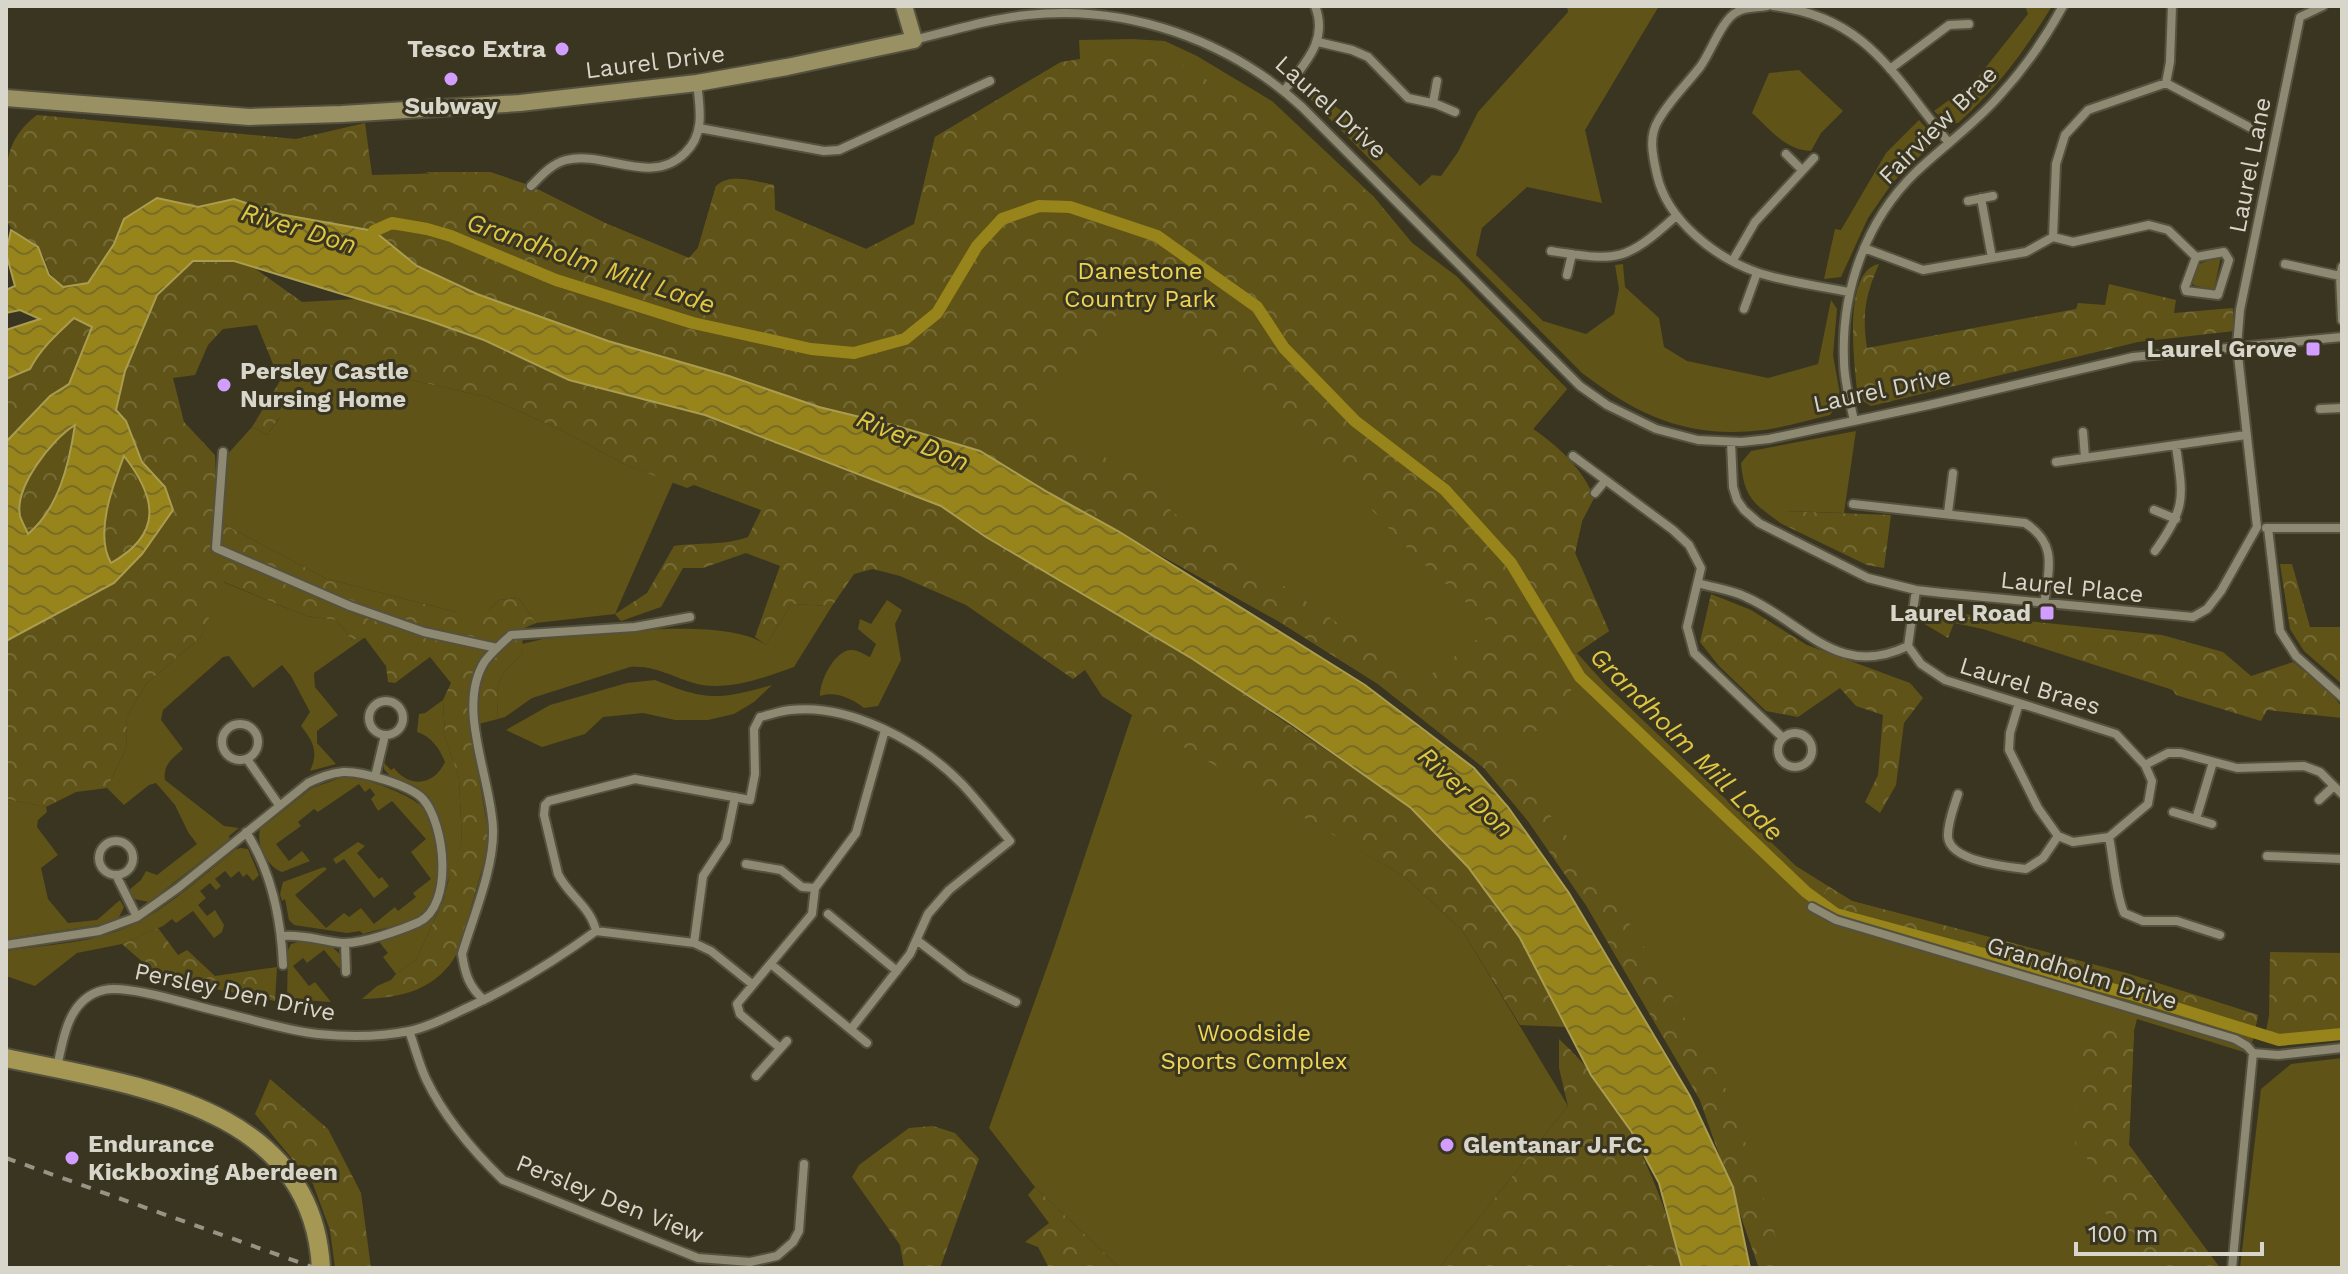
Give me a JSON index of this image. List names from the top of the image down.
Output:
{
  "streets": {
    "street": [
      "Laurel Drive",
      "Fairview Brae",
      "Laurel Lane",
      "Laurel Place",
      "Laurel Braes",
      "Grandholm Drive",
      "Persley Den Drive",
      "Persley Den View"
    ]
  },
  "crossings": [
    ["Laurel Drive", "Fairview Brae"],
    ["Laurel Drive", "Laurel Lane"],
    ["Laurel Drive", "Laurel Place"],
    ["Persley Den Drive", "Persley Den View"]
  ],
  "water": ["River Don", "Grandholm Mill Lade"],
  "parks": ["Danestone Country Park", "Woodside Sports Complex"],
  "places": {
    "other": [
      "Tesco Extra",
      "Subway",
      "Persley Castle Nursing Home",
      "Glentanar J.F.C.",
      "Endurance Kickboxing Aberdeen"
    ],
    "transit": ["Laurel Grove", "Laurel Road"]
  },
  "scale_bar": "100 m"
}
